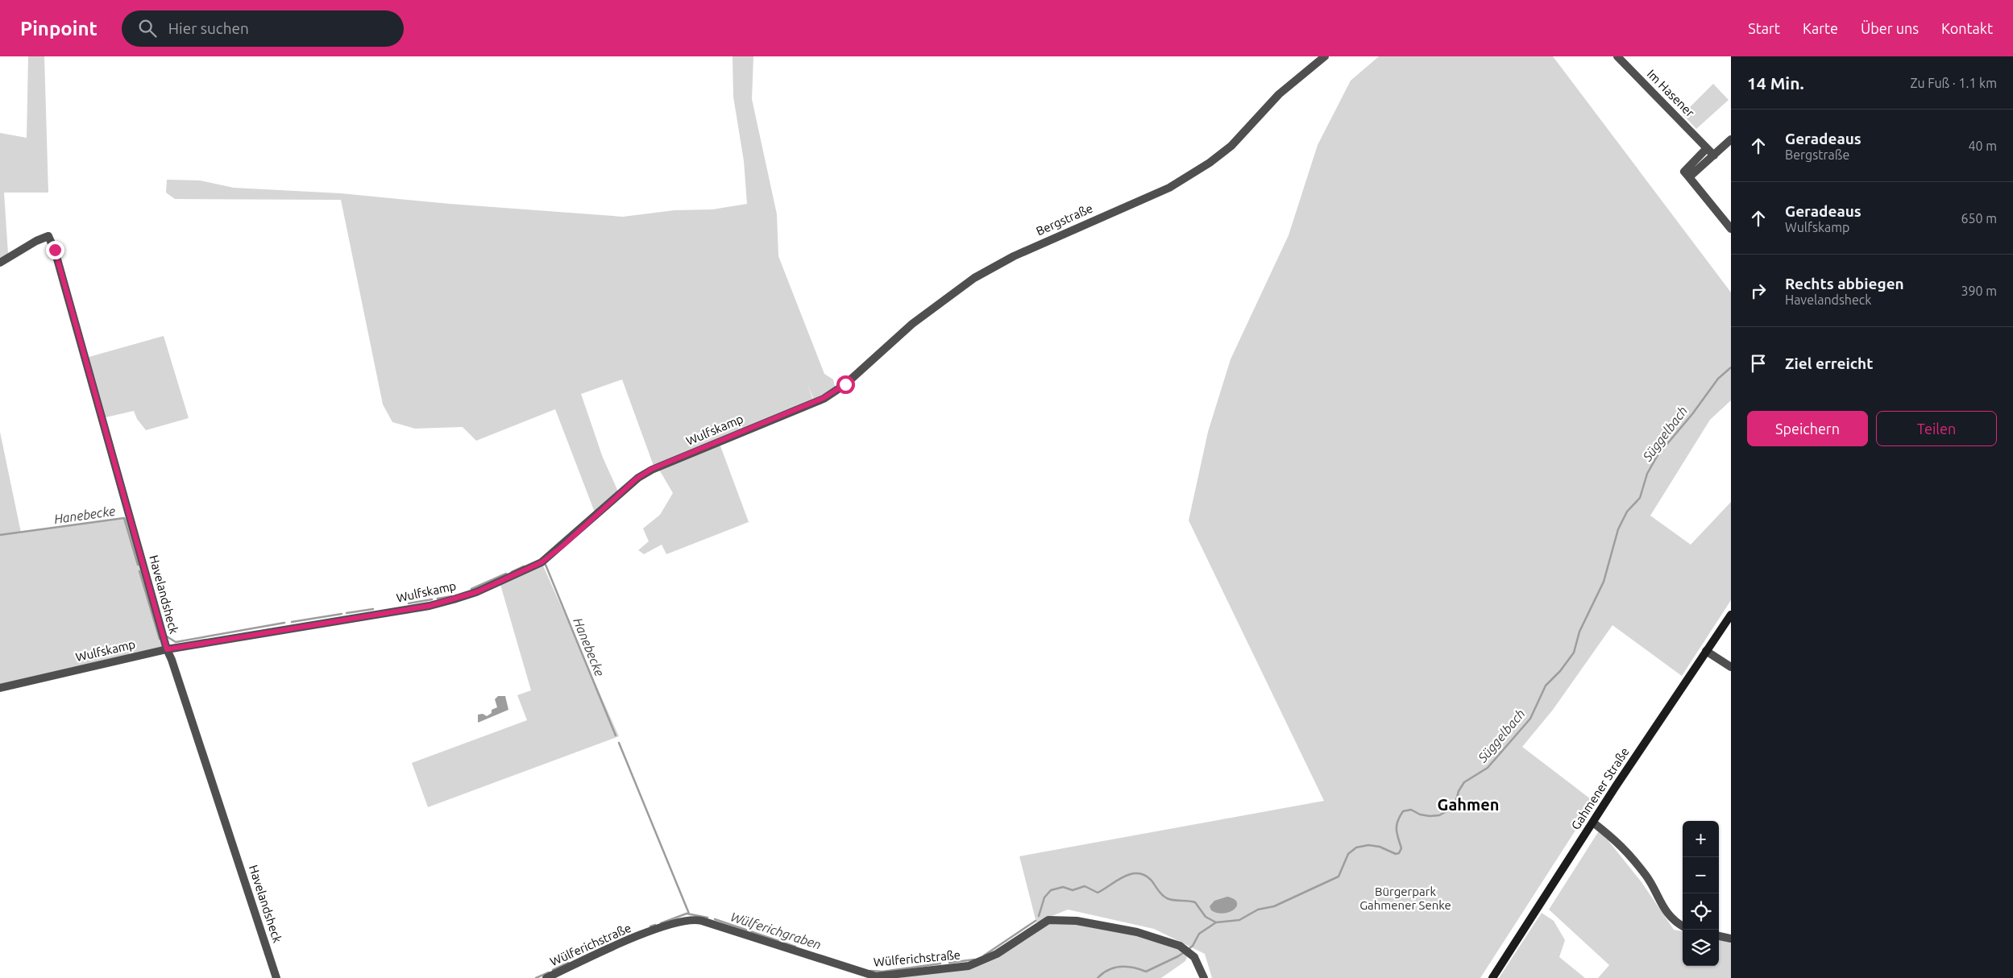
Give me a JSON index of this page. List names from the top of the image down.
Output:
{
  "streets": {
    "main road": ["Gahmener Straße"],
    "street": [
      "Im Hasener",
      "Bergstraße",
      "Wulfskamp",
      "Havelandsheck",
      "Wülferichstraße"
    ]
  },
  "crossings": [
    ["Bergstraße", "Wulfskamp"],
    ["Wulfskamp", "Havelandsheck"]
  ],
  "districts": ["Gahmen"],
  "water": ["Süggelbach", "Hanebecke", "Wülferichgraben"],
  "parks": ["Bürgerpark Gahmener Senke"],
  "page": {
    "header": "Pinpoint",
    "search": "Hier suchen",
    "nav": [
      "Start",
      "Karte",
      "Über uns",
      "Kontakt"
    ],
    "heading": ["14 Min.", "Zu Fuß · 1.1 km"],
    "list": [
      ["Geradeaus", "Bergstraße", "40 m"],
      ["Geradeaus", "Wulfskamp", "650 m"],
      ["Rechts abbiegen", "Havelandsheck", "390 m"],
      "Ziel erreicht"
    ],
    "buttons": ["Speichern", "Teilen"],
    "map_buttons": ["+", "−"]
  }
}
